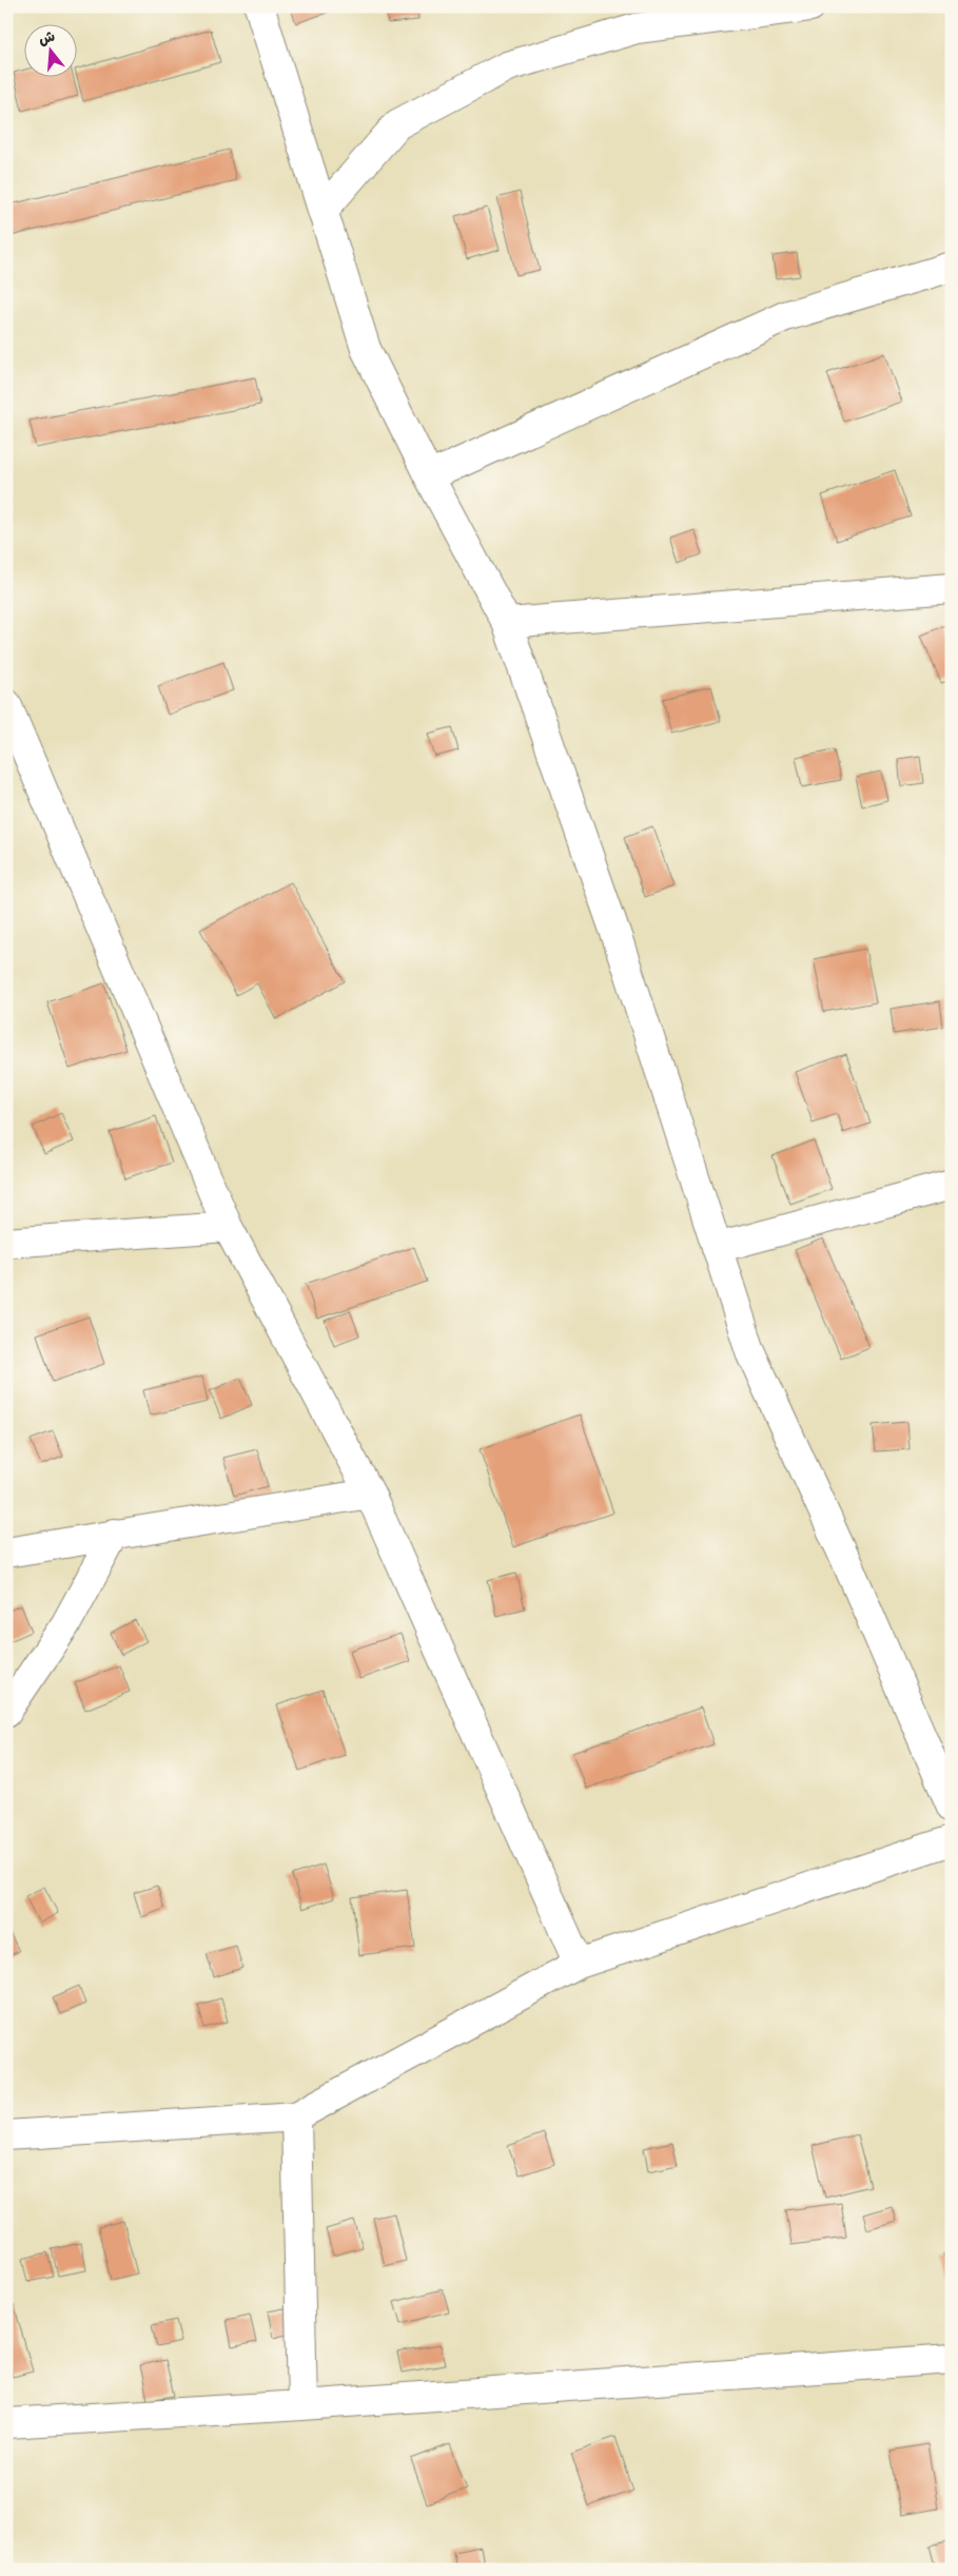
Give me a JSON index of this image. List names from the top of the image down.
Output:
{
  "north": "top"
}
